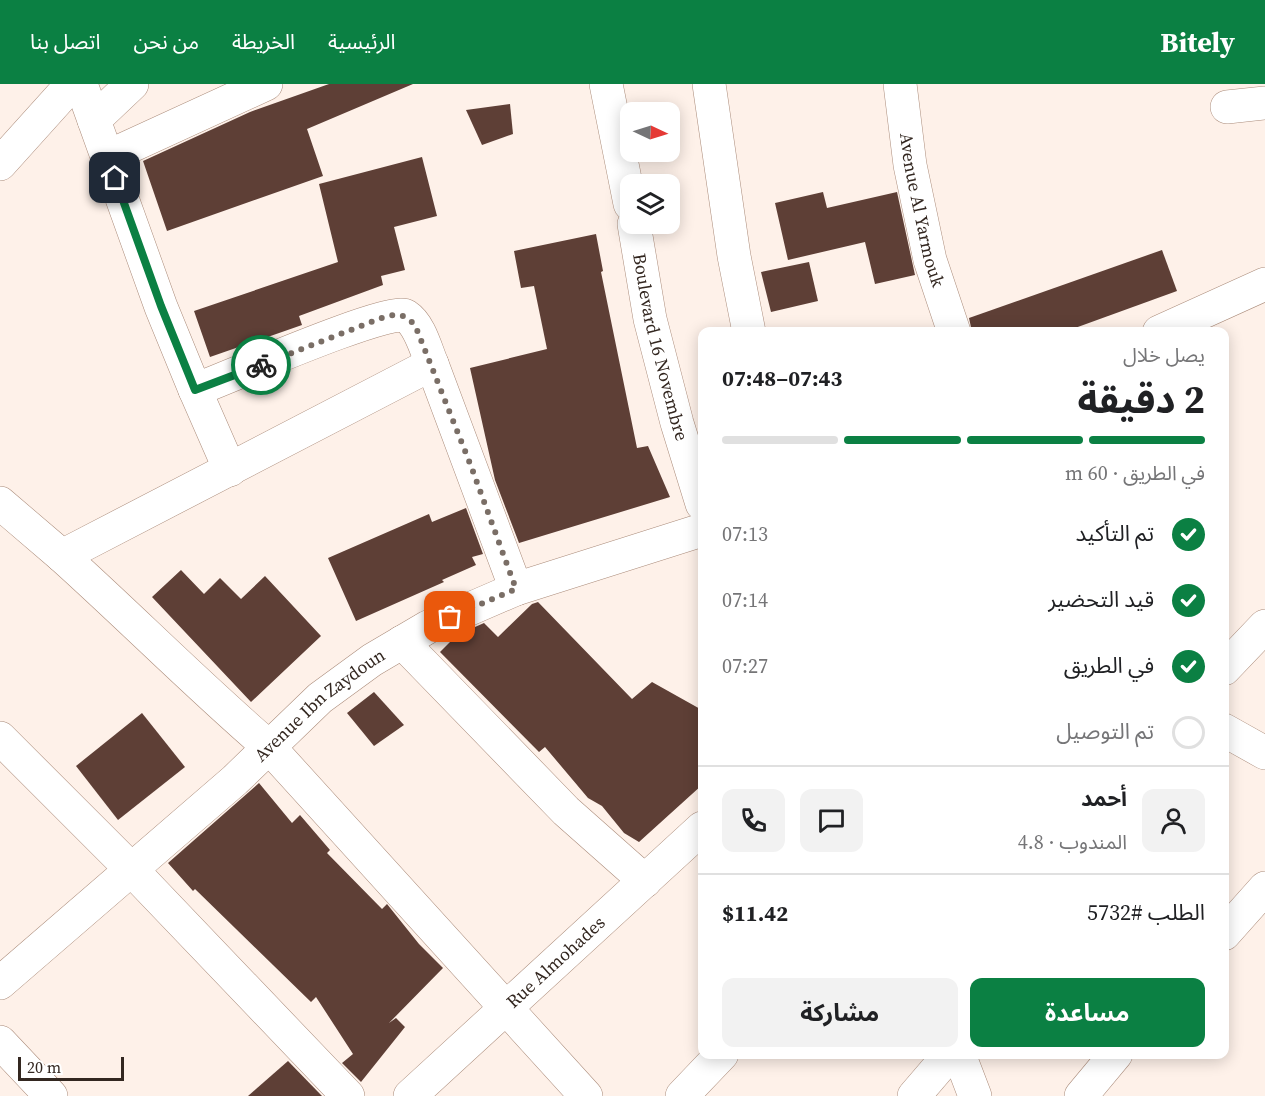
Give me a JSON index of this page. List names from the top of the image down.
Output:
{
  "streets": {
    "street": [
      "Avenue Al Yarmouk",
      "Boulevard 16 Novembre",
      "Avenue Ibn Zaydoun",
      "Rue Almohades"
    ]
  },
  "scale_bar": "20 m",
  "north": "right",
  "page": {
    "header": "Bitely",
    "nav": [
      "الرئيسية",
      "الخريطة",
      "من نحن",
      "اتصل بنا"
    ],
    "heading": ["2 دقيقة", "يصل خلال", "07:43–07:48"],
    "panel": [
      "أحمد",
      "المندوب · 4.8",
      "الطلب #5732",
      "$11.42"
    ],
    "bar": "في الطريق · 60 m",
    "list": [
      ["تم التأكيد", "07:13"],
      ["قيد التحضير", "07:14"],
      ["في الطريق", "07:27"],
      "تم التوصيل"
    ],
    "buttons": ["مساعدة", "مشاركة"],
    "scale": "20 m"
  }
}
